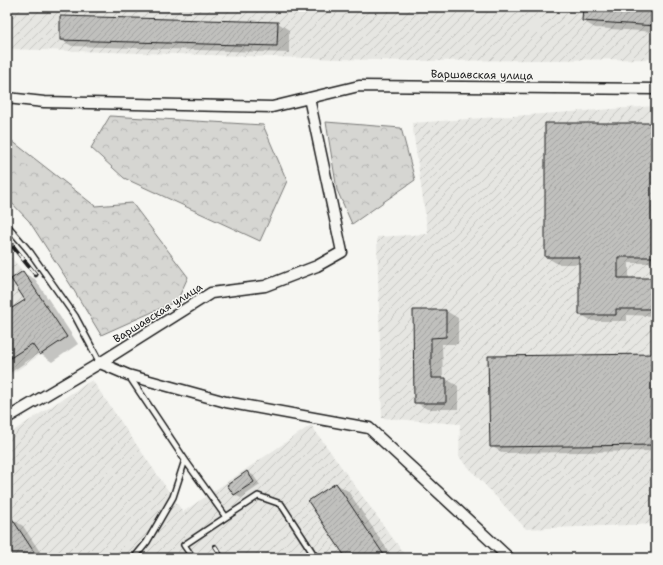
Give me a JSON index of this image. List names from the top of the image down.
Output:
{
  "streets": {
    "street": ["Варшавская улица"]
  }
}
